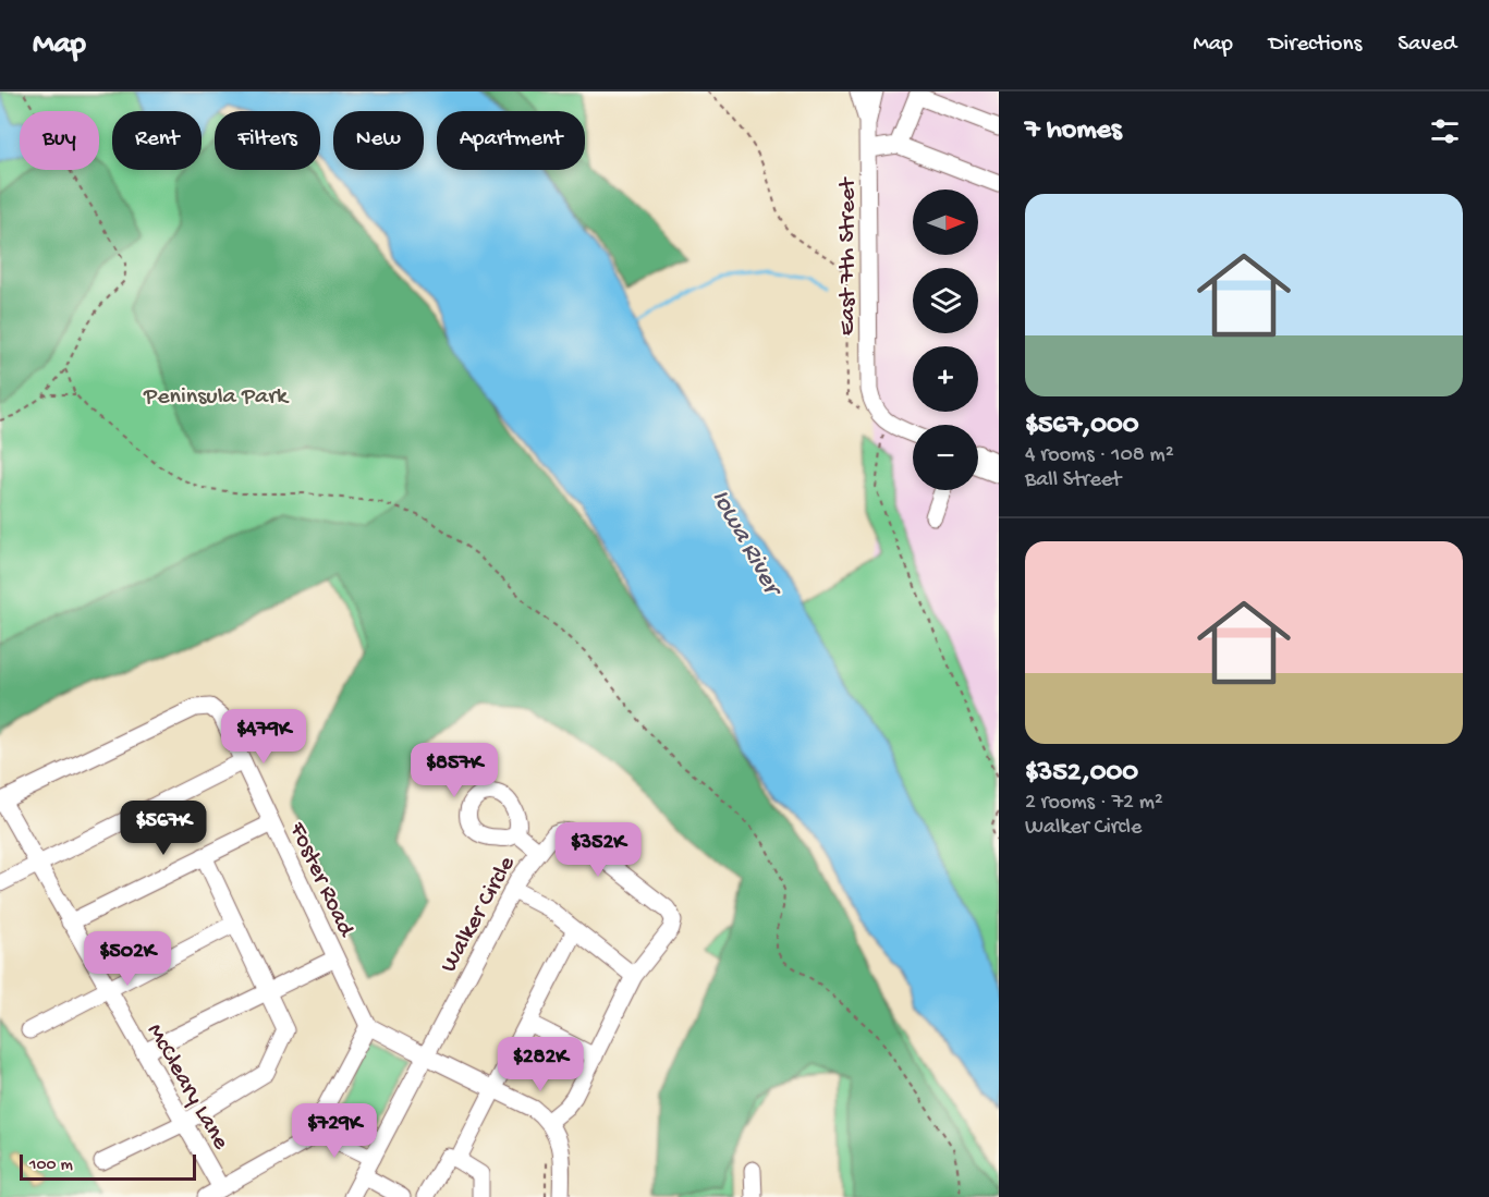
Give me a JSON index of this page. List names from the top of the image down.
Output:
{
  "streets": {
    "street": [
      "East 7th Street",
      "Foster Road",
      "Walker Circle",
      "McCleary Lane"
    ]
  },
  "crossings": [
    ["Foster Road", "McCleary Lane"]
  ],
  "water": ["Iowa River"],
  "parks": ["Peninsula Park"],
  "scale_bar": "100 m",
  "north": "right",
  "page": {
    "header": "Map",
    "nav": ["Map", "Directions", "Saved"],
    "heading": "7 homes",
    "chip": [
      "Buy",
      "Rent",
      "Filters",
      "New",
      "Apartment"
    ],
    "list": [
      {
        "name": "$567,000",
        "note": "4 rooms · 108 m² · Ball Street"
      },
      {
        "name": "$352,000",
        "note": "2 rooms · 72 m² · Walker Circle"
      }
    ],
    "map_buttons": ["+", "−"],
    "price": [
      "$479K",
      "$857K",
      "$567K",
      "$352K",
      "$502K",
      "$282K",
      "$729K"
    ],
    "scale": "100 m"
  }
}
